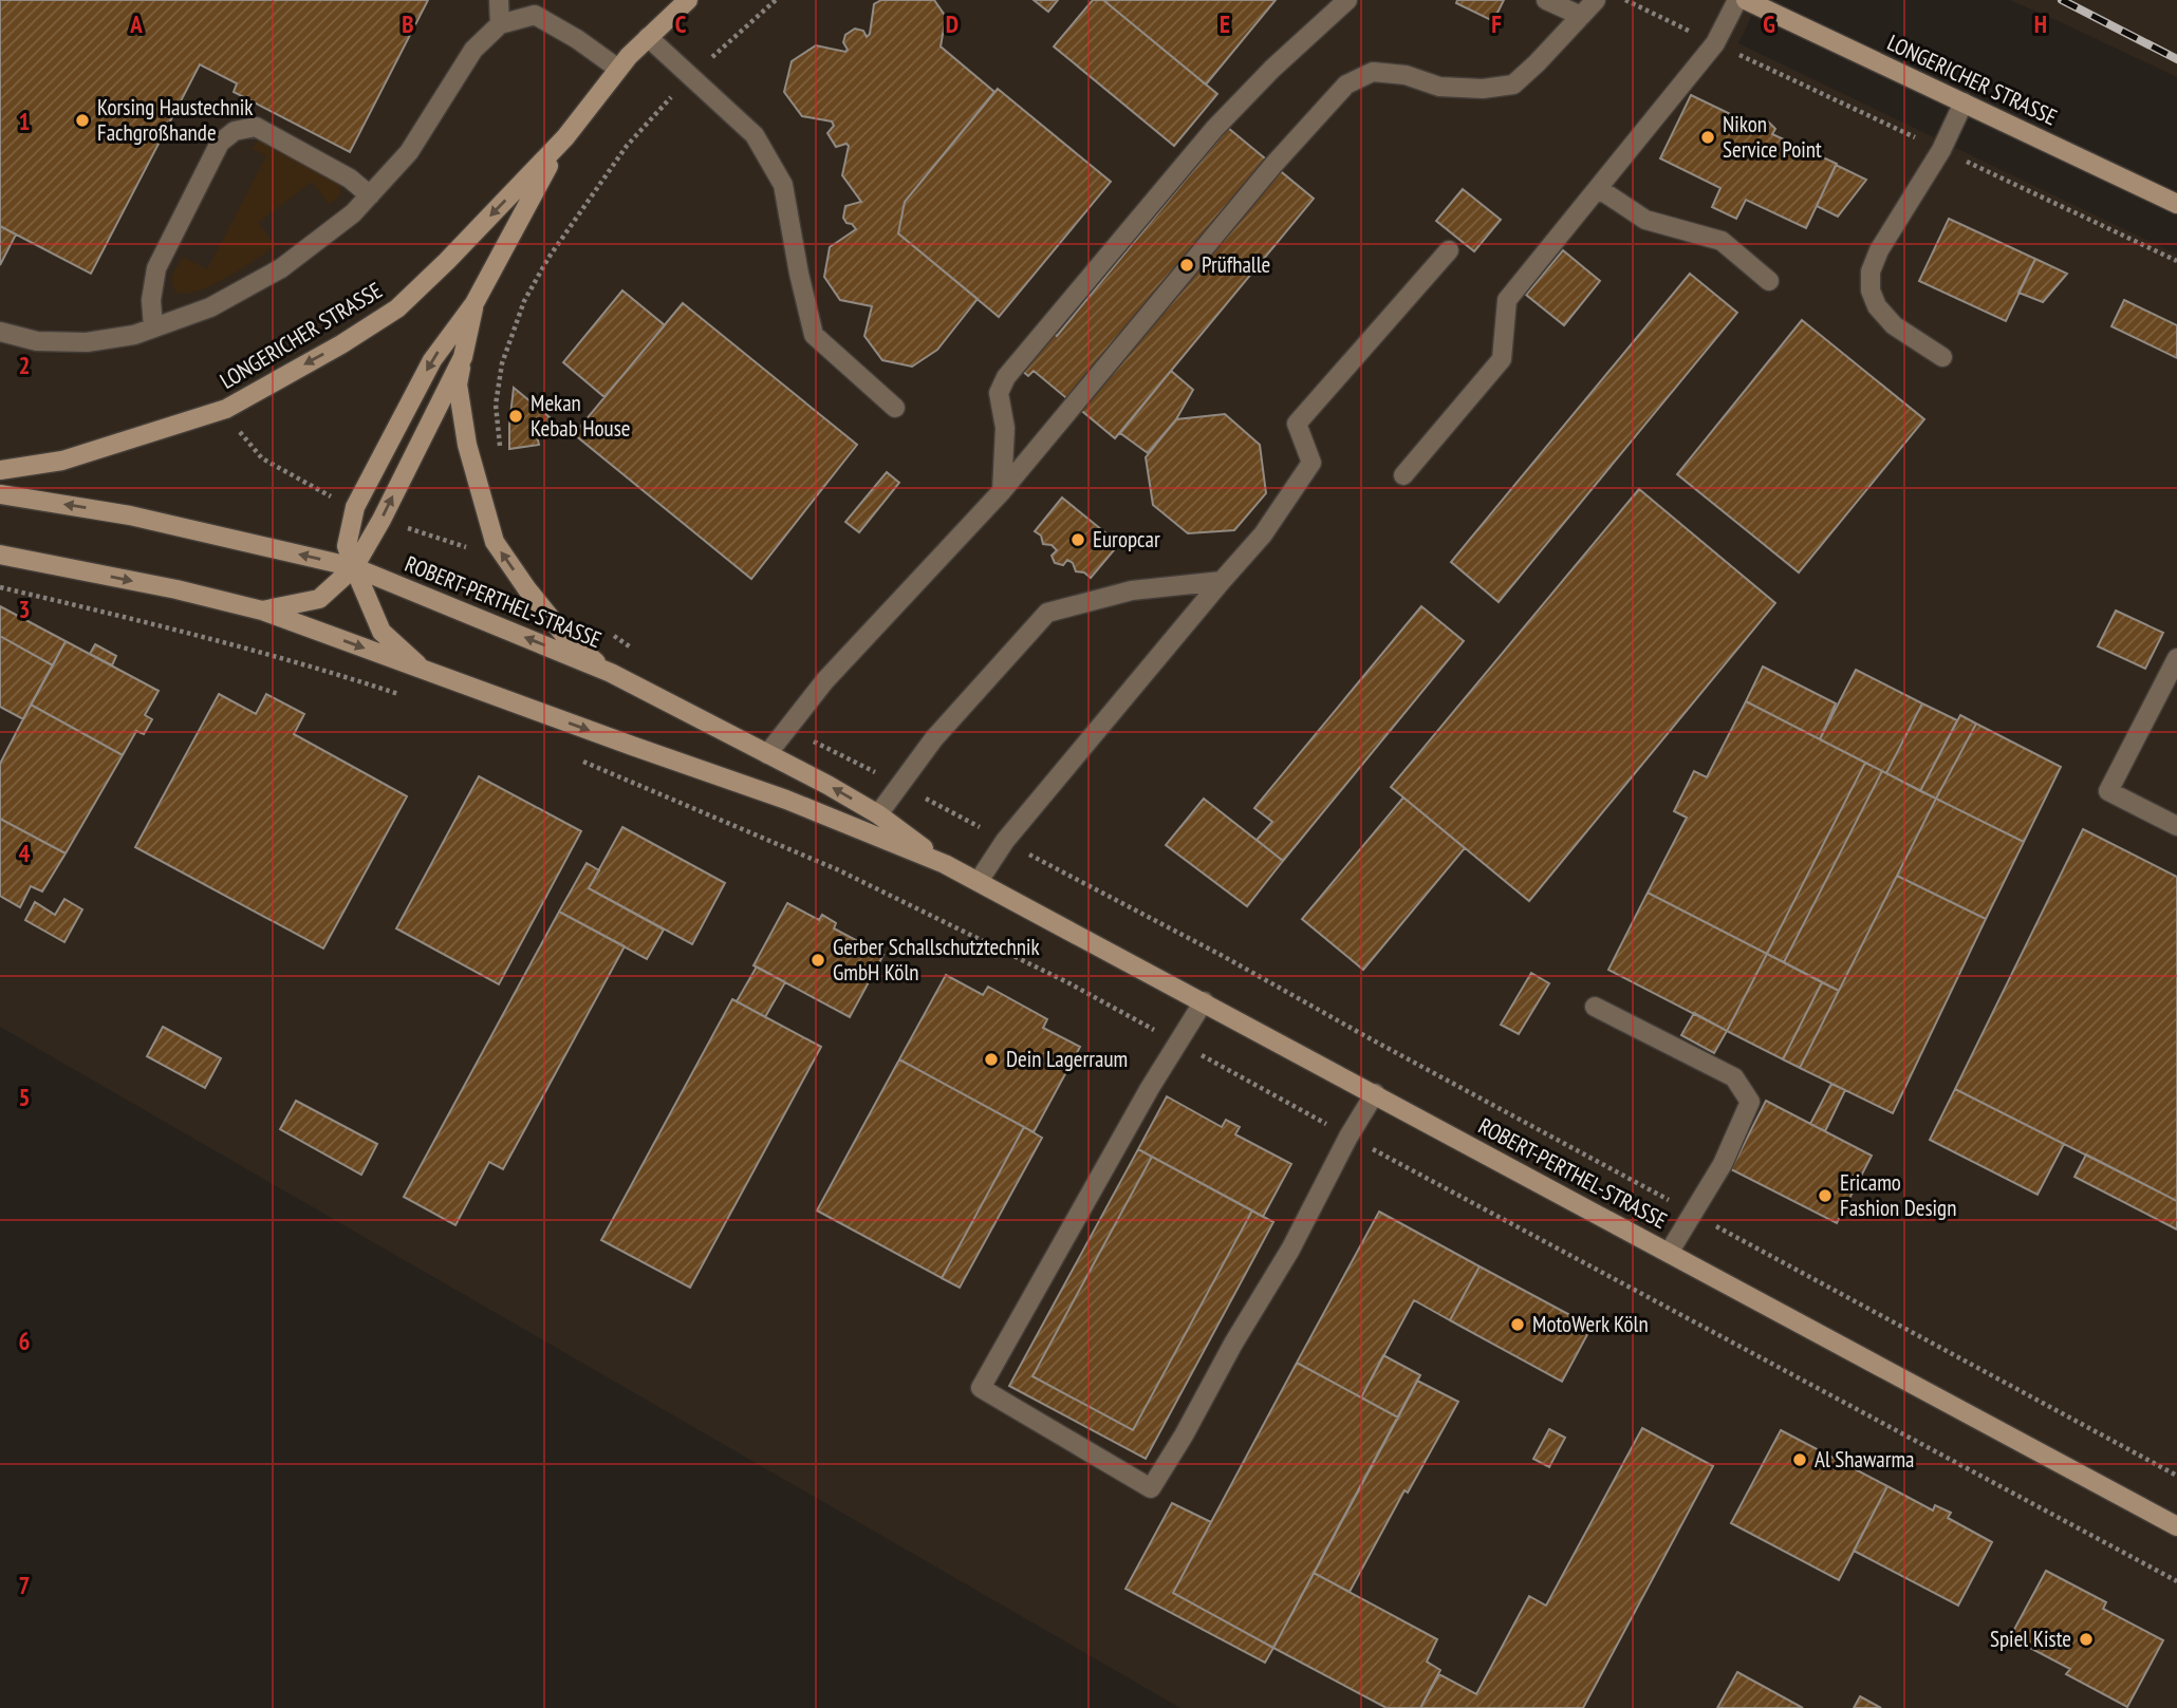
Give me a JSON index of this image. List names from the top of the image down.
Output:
{
  "streets": {
    "street": ["LONGERICHER STRASSE", "ROBERT-PERTHEL-STRASSE"]
  },
  "crossings": [
    ["LONGERICHER STRASSE", "ROBERT-PERTHEL-STRASSE"]
  ],
  "places": [
    "Korsing Haustechnik Fachgroßhande",
    "Nikon Service Point",
    "Prüfhalle",
    "Mekan Kebab House",
    "Europcar",
    "Gerber Schallschutztechnik GmbH Köln",
    "Dein Lagerraum",
    "Ericamo Fashion Design",
    "MotoWerk Köln",
    "Al Shawarma",
    "Spiel Kiste"
  ],
  "grid": {
    "columns": [
      "A",
      "B",
      "C",
      "D",
      "E",
      "F",
      "G",
      "H"
    ],
    "rows": [
      "1",
      "2",
      "3",
      "4",
      "5",
      "6",
      "7"
    ]
  }
}
